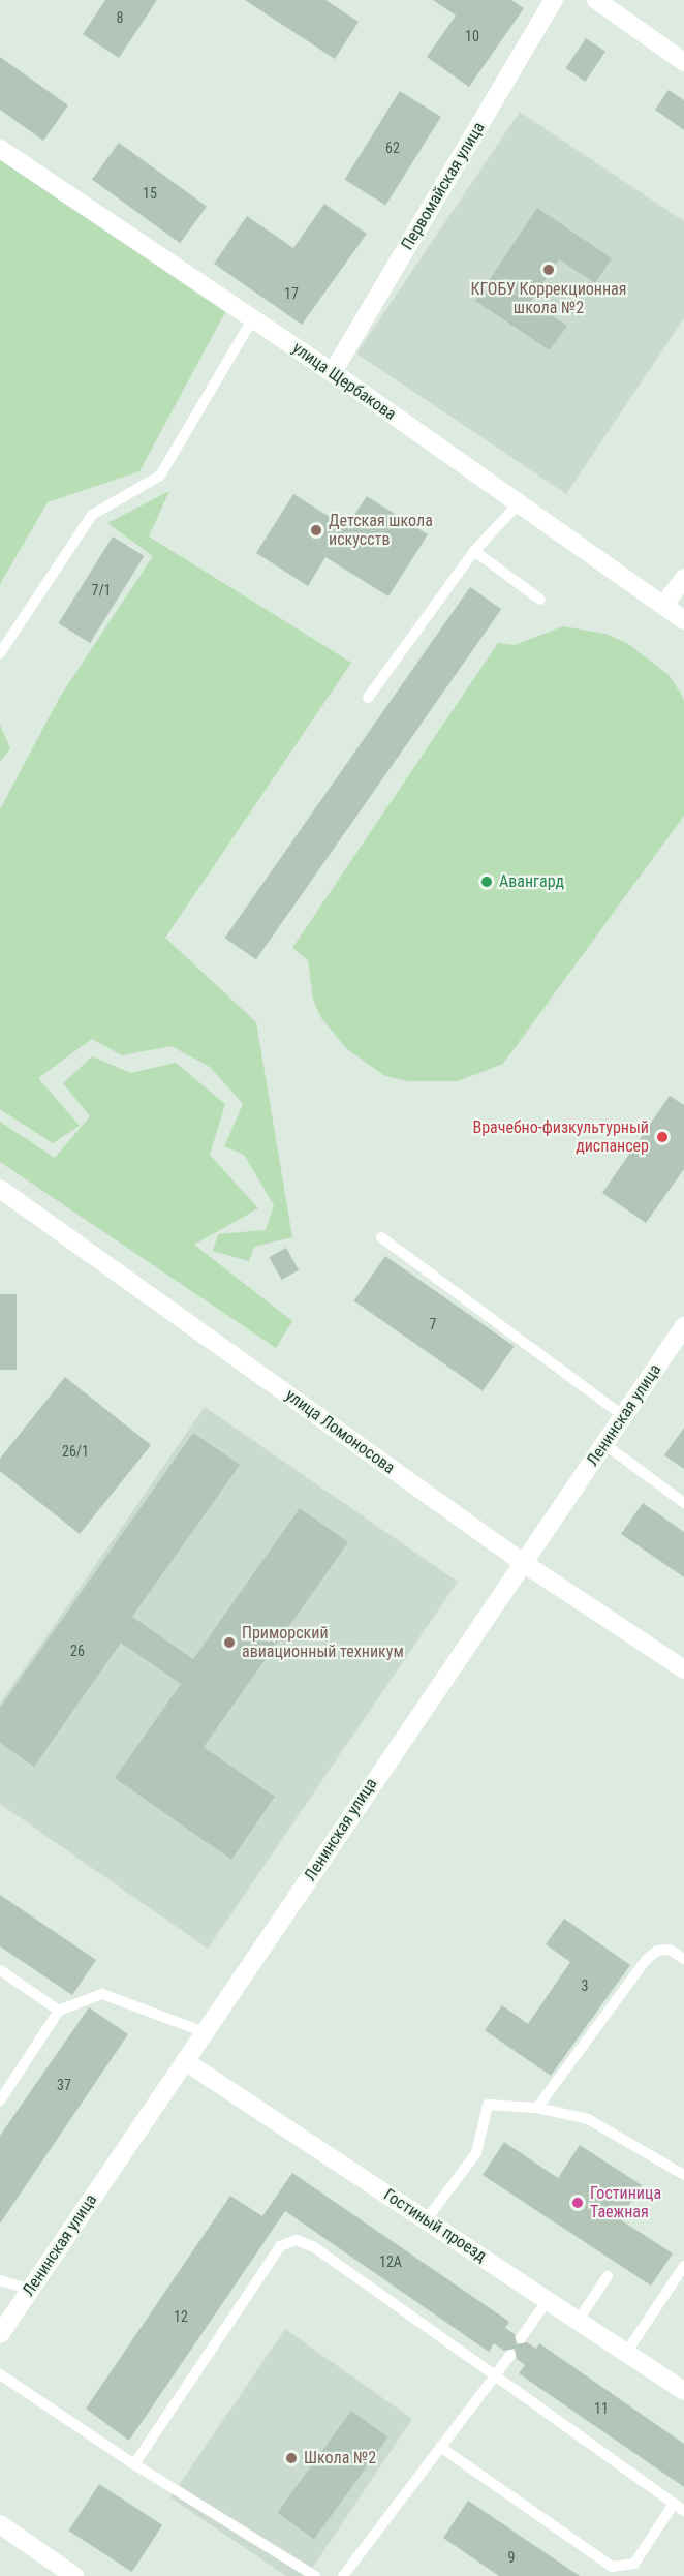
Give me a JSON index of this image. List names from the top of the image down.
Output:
{
  "streets": {
    "main road": [
      "Первомайская улица",
      "улица Щербакова",
      "Ленинская улица",
      "улица Ломоносова",
      "Гостиный проезд"
    ]
  },
  "crossings": [
    ["Первомайская улица", "улица Щербакова"],
    ["Ленинская улица", "улица Ломоносова"],
    ["Ленинская улица", "Гостиный проезд"]
  ],
  "places": [
    "КГОБУ Коррекционная школа №2",
    "Детская школа искусств",
    "Авангард",
    "Врачебно-физкультурный диспансер",
    "Приморский авиационный техникум",
    "Гостиница Таежная",
    "Школа №2"
  ],
  "house_numbers": [
    "8",
    "10",
    "62",
    "15",
    "17",
    "7/1",
    "7",
    "26/1",
    "26",
    "3",
    "37",
    "12А",
    "12",
    "11",
    "9"
  ]
}
